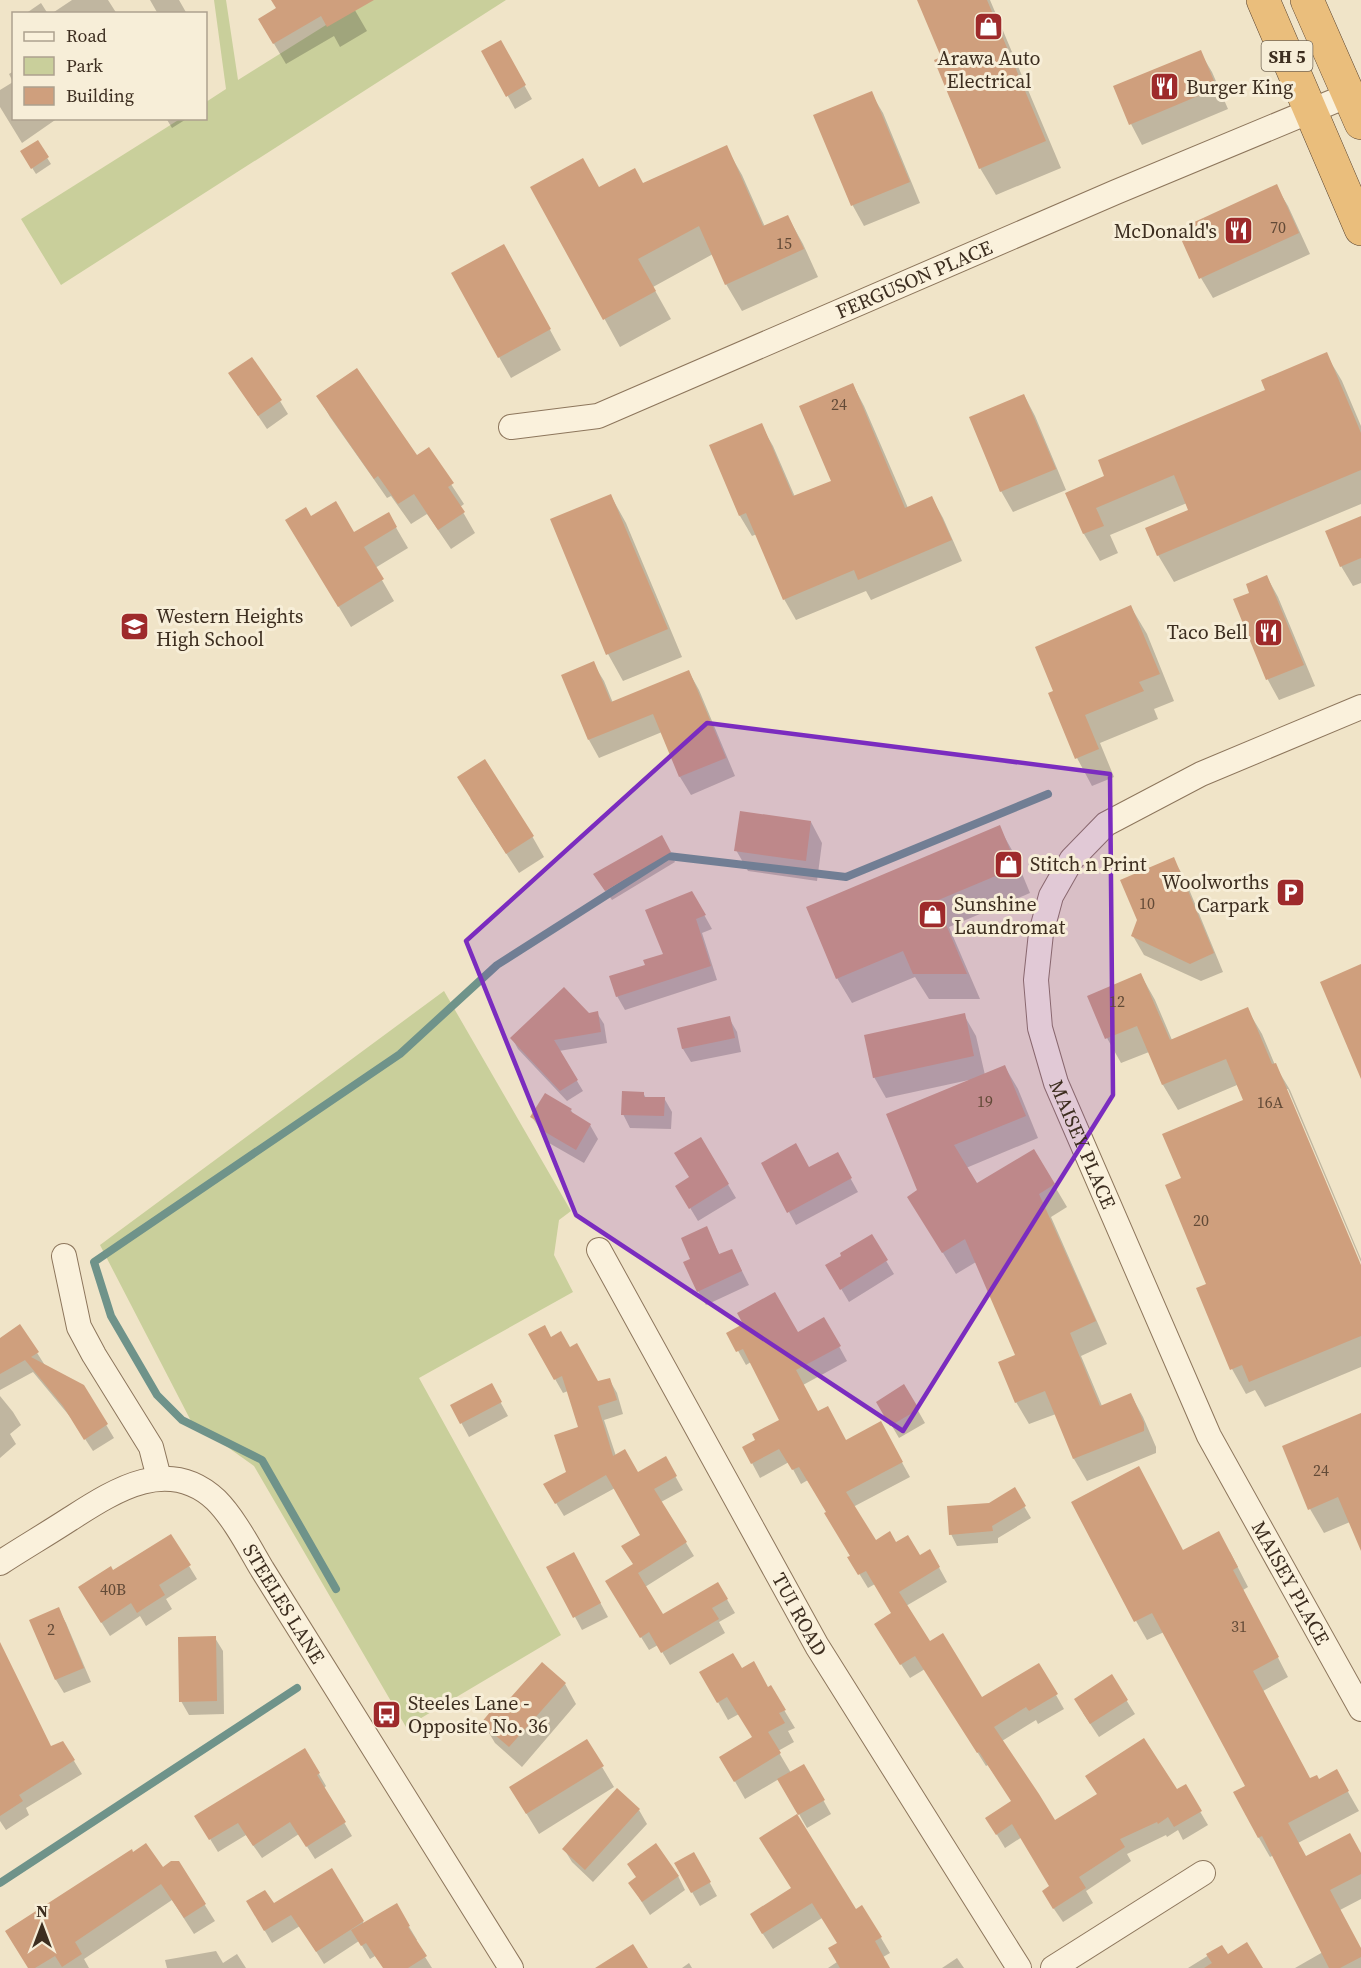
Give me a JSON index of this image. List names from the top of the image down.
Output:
{
  "streets": {
    "highway": ["SH 5"],
    "street": [
      "FERGUSON PLACE",
      "MAISEY PLACE",
      "STEELES LANE",
      "TUI ROAD"
    ]
  },
  "crossings": [
    ["SH 5", "FERGUSON PLACE"]
  ],
  "places": {
    "shop": ["Arawa Auto Electrical", "Stitch n Print", "Sunshine Laundromat"],
    "restaurant": ["Burger King", "McDonald's", "Taco Bell"],
    "school or university": ["Western Heights High School"],
    "parking": ["Woolworths Carpark"],
    "bus stop": ["Steeles Lane - Opposite No. 36"]
  },
  "house_numbers": [
    "70",
    "15",
    "24",
    "10",
    "12",
    "19",
    "16A",
    "20",
    "24",
    "40B",
    "31",
    "2"
  ],
  "legend": ["Road", "Park", "Building"],
  "north": "top"
}
